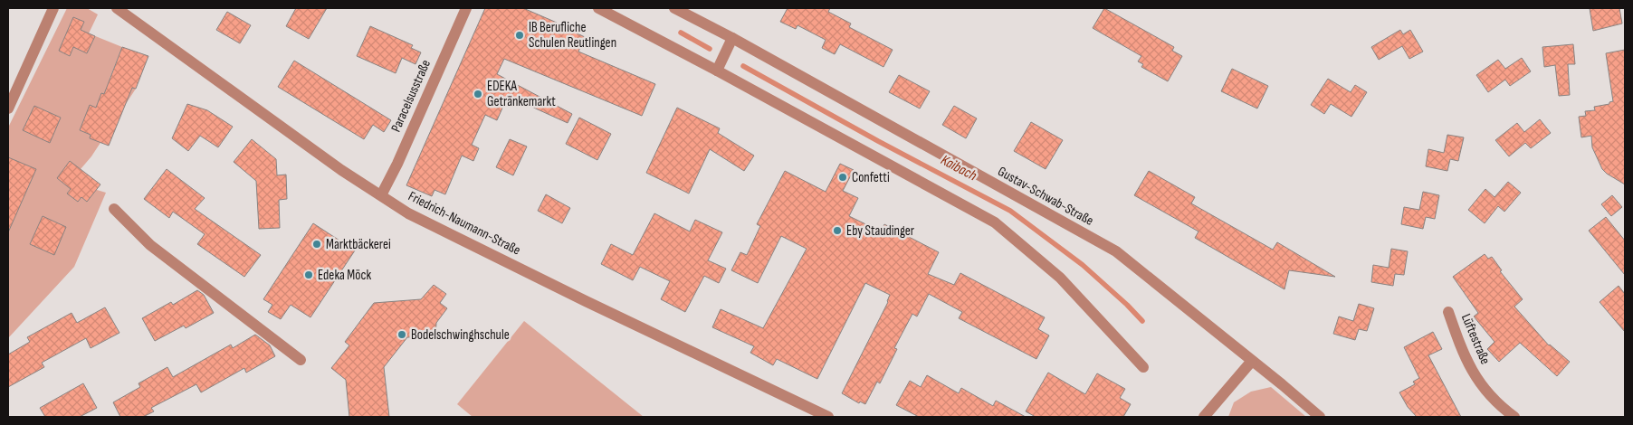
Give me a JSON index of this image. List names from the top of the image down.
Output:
{
  "streets": {
    "street": [
      "Paracelsusstraße",
      "Gustav-Schwab-Straße",
      "Friedrich-Naumann-Straße",
      "Lüftestraße"
    ]
  },
  "crossings": [
    ["Paracelsusstraße", "Friedrich-Naumann-Straße"]
  ],
  "water": ["Kaibach"],
  "places": [
    "IB Berufliche Schulen Reutlingen",
    "EDEKA Getränkemarkt",
    "Confetti",
    "Eby Staudinger",
    "Marktbäckerei",
    "Edeka Möck",
    "Bodelschwinghschule"
  ]
}
